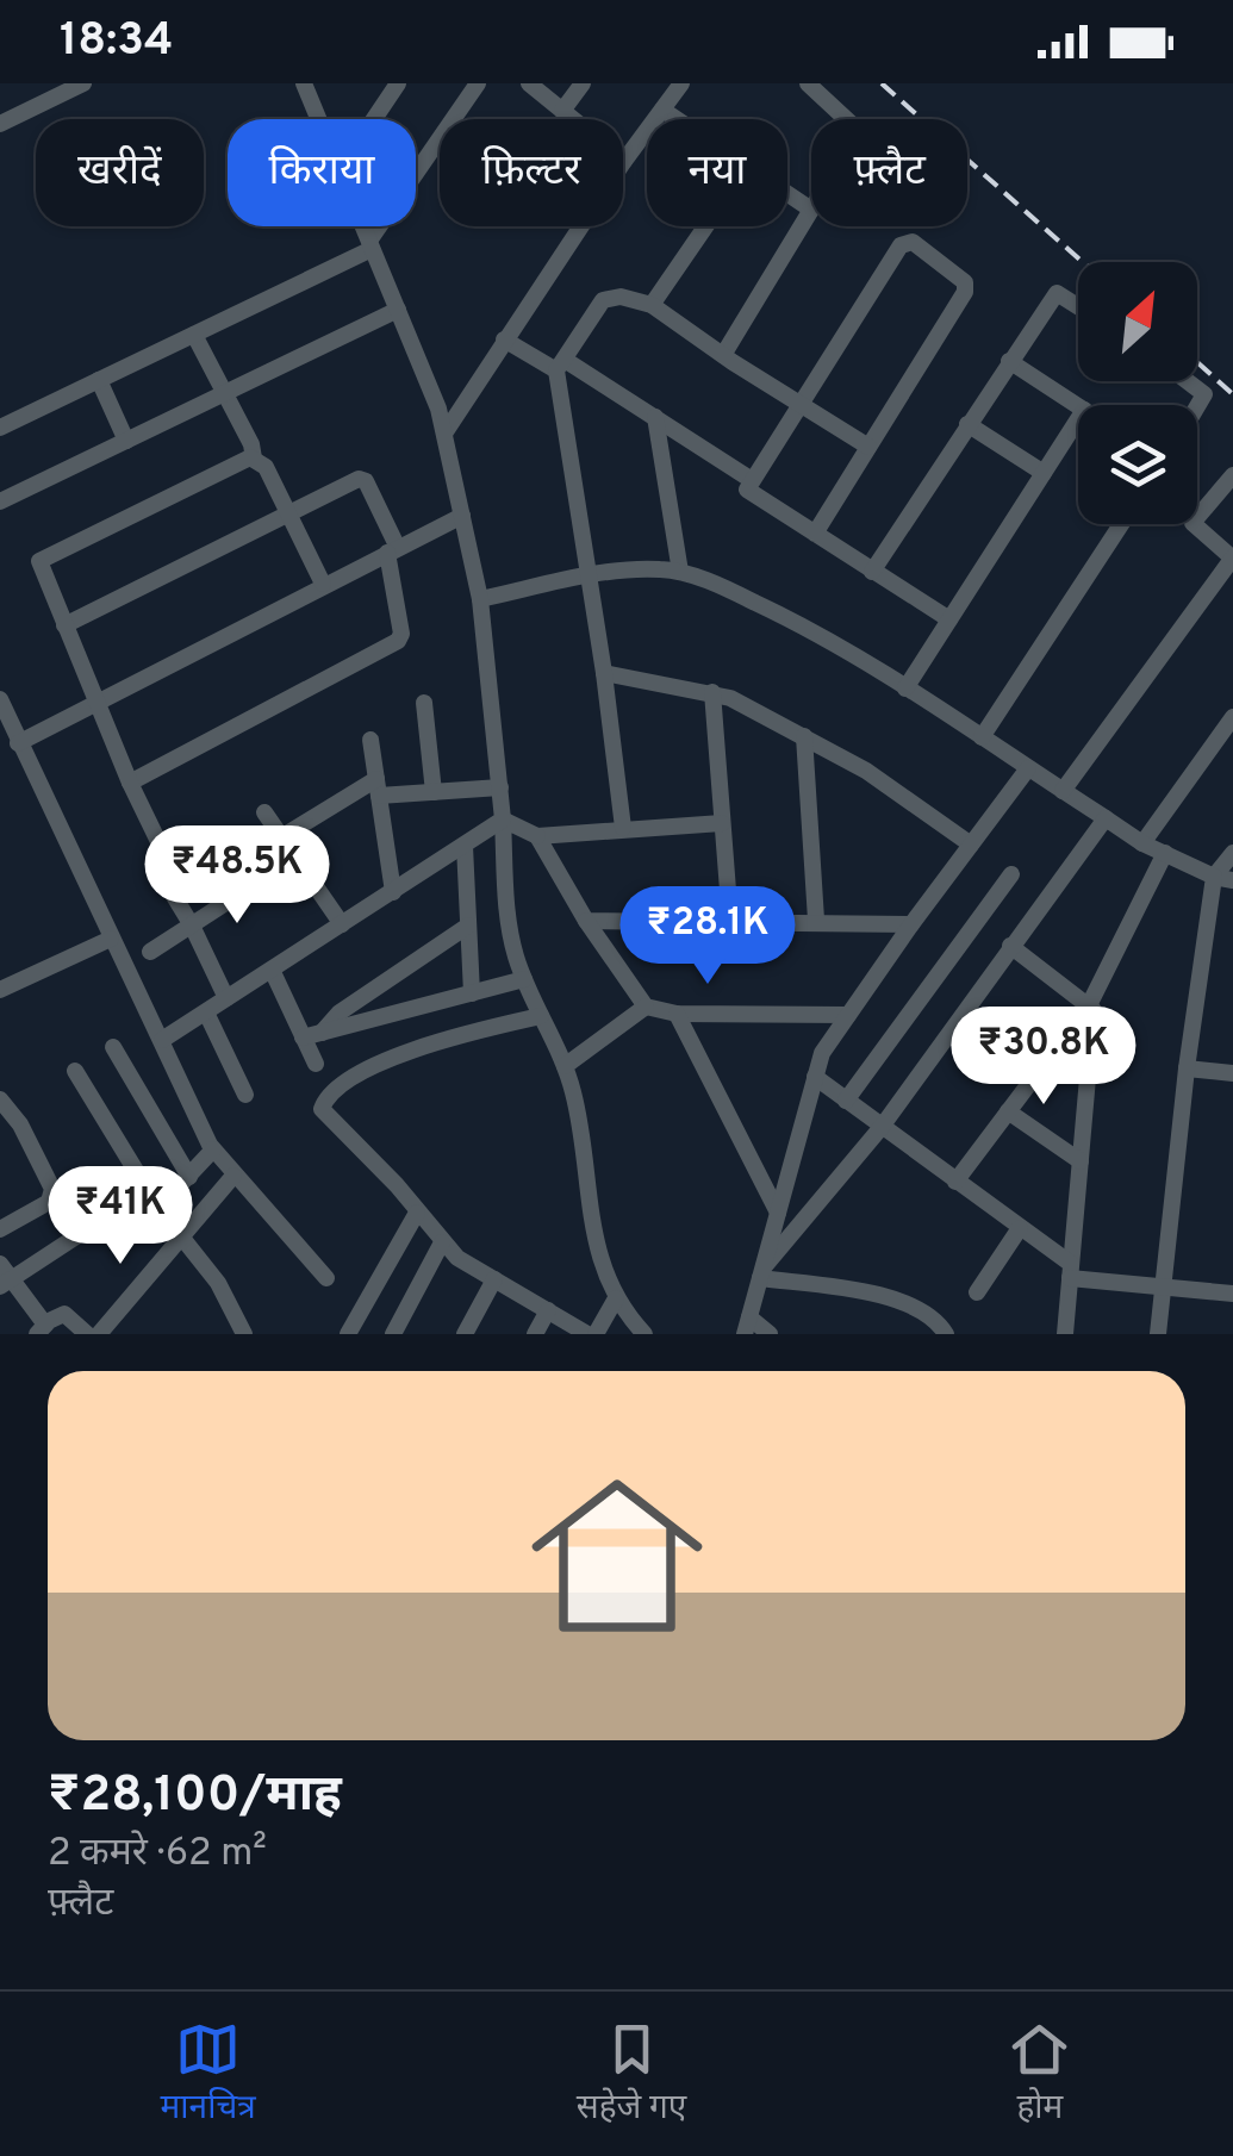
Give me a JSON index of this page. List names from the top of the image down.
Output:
{
  "north": "top right",
  "page": {
    "status": "18:34",
    "chip": [
      "खरीदें",
      "किराया",
      "फ़िल्टर",
      "नया",
      "फ़्लैट"
    ],
    "price": [
      "₹48.5K",
      "₹28.1K",
      "₹30.8K",
      "₹41K"
    ],
    "list": [
      {
        "name": "₹28,100/माह",
        "note": "2 कमरे · 62 m² · फ़्लैट"
      }
    ],
    "tabs": ["मानचित्र", "सहेजे गए", "होम"]
  }
}
